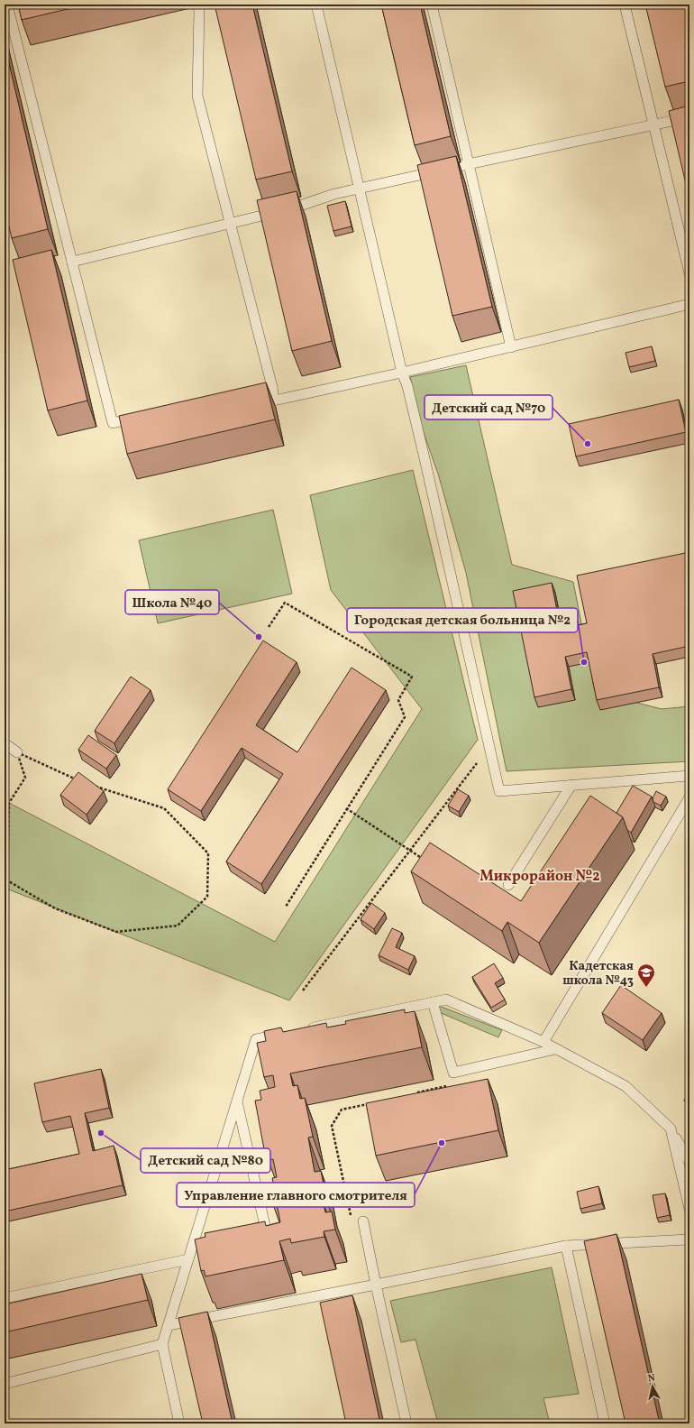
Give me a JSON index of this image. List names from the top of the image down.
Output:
{
  "districts": ["Микрорайон №2"],
  "places": {
    "other": [
      "Детский сад №70",
      "Школа №40",
      "Городская детская больница №2",
      "Детский сад №80",
      "Управление главного смотрителя"
    ],
    "school or university": ["Кадетская школа №43"]
  },
  "north": "top"
}
